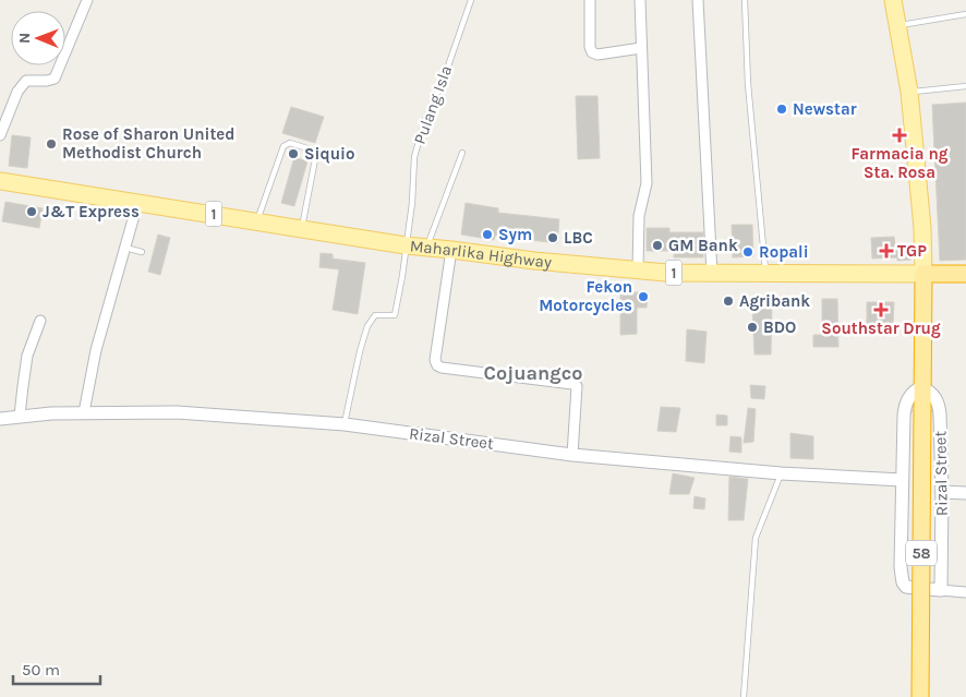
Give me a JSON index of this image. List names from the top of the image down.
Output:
{
  "streets": {
    "highway": ["1", "Maharlika Highway", "58"],
    "street": ["Rizal Street"],
    "lane": ["Pulang Isla"]
  },
  "crossings": [
    ["Pulang Isla", "Maharlika Highway"],
    ["Pulang Isla", "Rizal Street"],
    ["Maharlika Highway", "58"],
    ["Rizal Street", "58"]
  ],
  "districts": ["Cojuangco"],
  "places": {
    "other": [
      "Newstar",
      "Rose of Sharon United Methodist Church",
      "Siquio",
      "J&T Express",
      "Sym",
      "LBC",
      "GM Bank",
      "Ropali",
      "Fekon Motorcycles",
      "Agribank",
      "BDO"
    ],
    "health": ["Farmacia ng Sta. Rosa", "TGP", "Southstar Drug"]
  },
  "scale_bar": "50 m",
  "north": "left"
}
